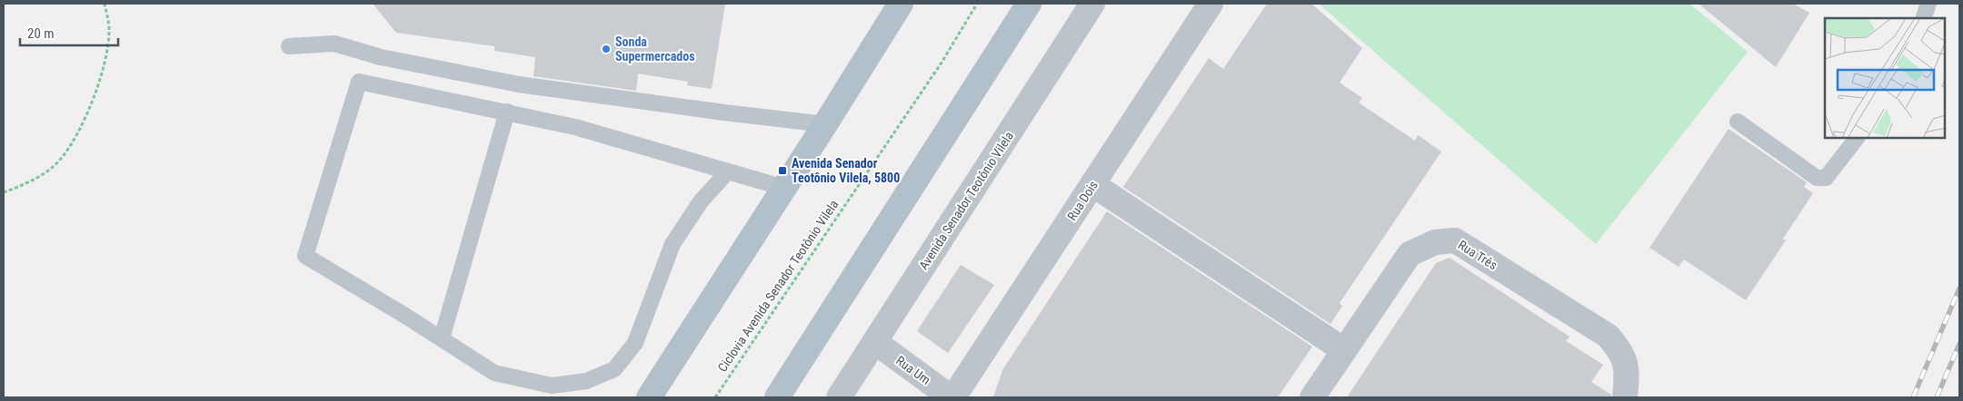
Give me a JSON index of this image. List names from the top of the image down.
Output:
{
  "streets": {
    "street": [
      "Avenida Senador Teotônio Vilela",
      "Rua Dois",
      "Rua Três",
      "Rua Um"
    ],
    "path": ["Ciclovia Avenida Senador Teotônio Vilela"]
  },
  "crossings": [
    ["Avenida Senador Teotônio Vilela", "Rua Um"],
    ["Rua Dois", "Rua Um"]
  ],
  "places": {
    "other": ["Sonda Supermercados"],
    "transit": ["Avenida Senador Teotônio Vilela, 5800"]
  },
  "scale_bar": "20 m"
}
